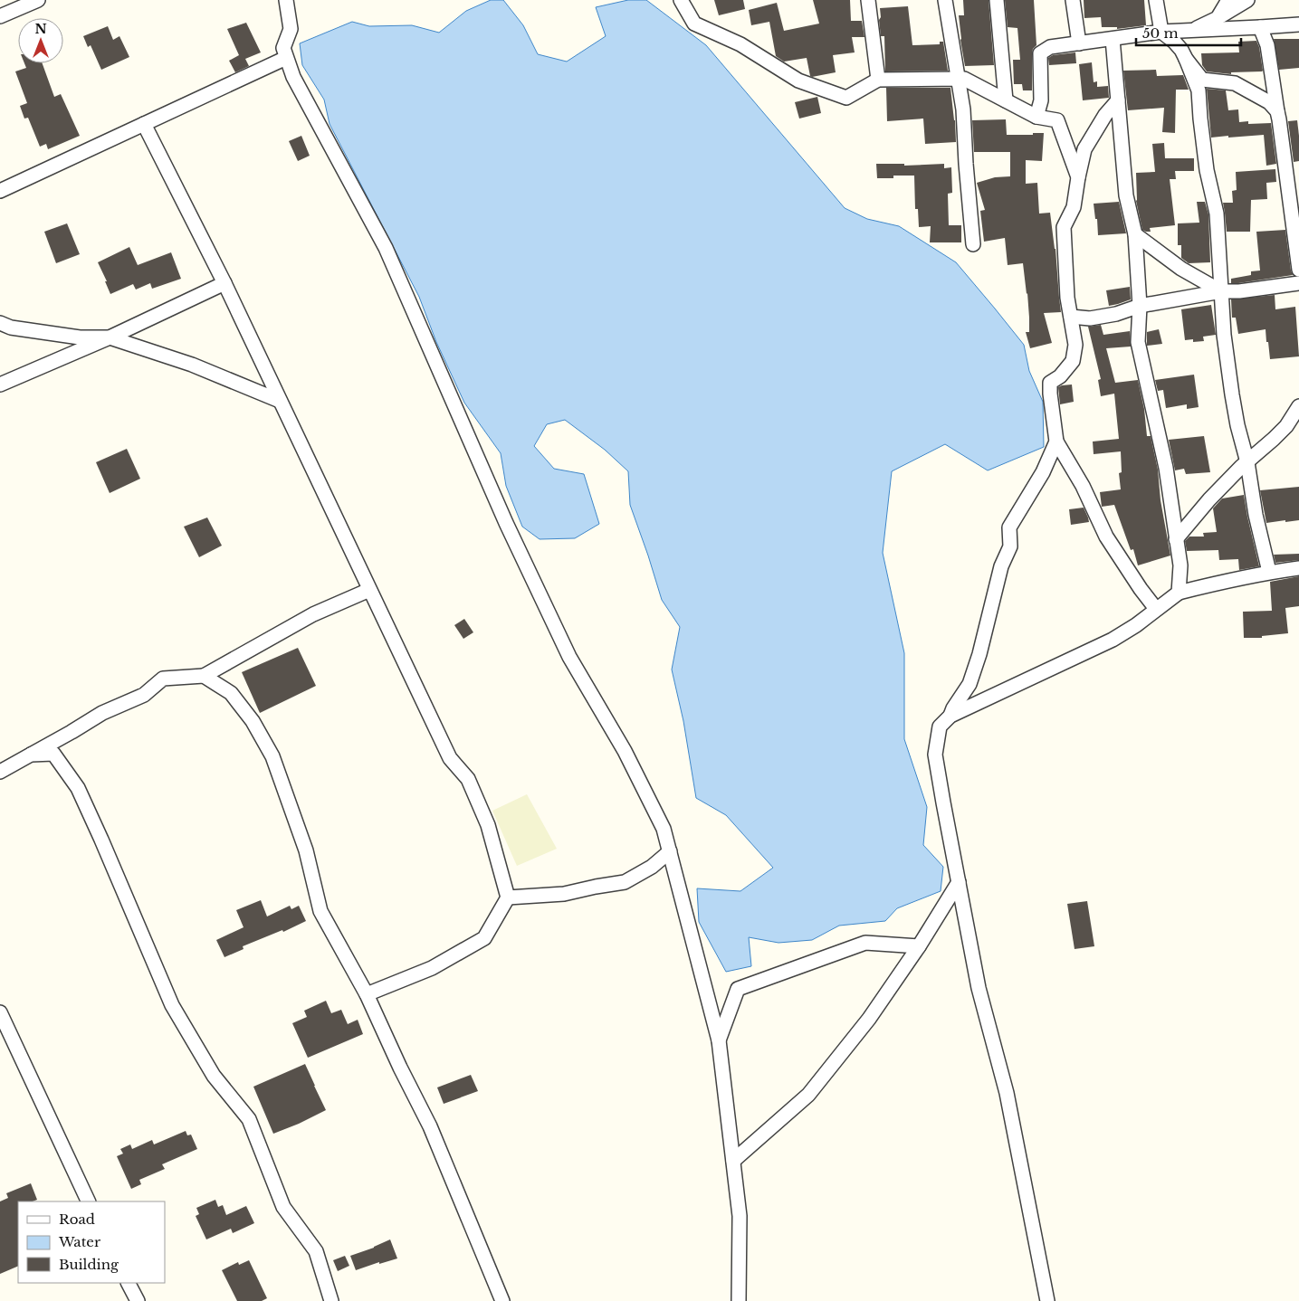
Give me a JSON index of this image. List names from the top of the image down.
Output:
{
  "legend": ["Road", "Water", "Building"],
  "scale_bar": "50 m",
  "north": "top"
}
